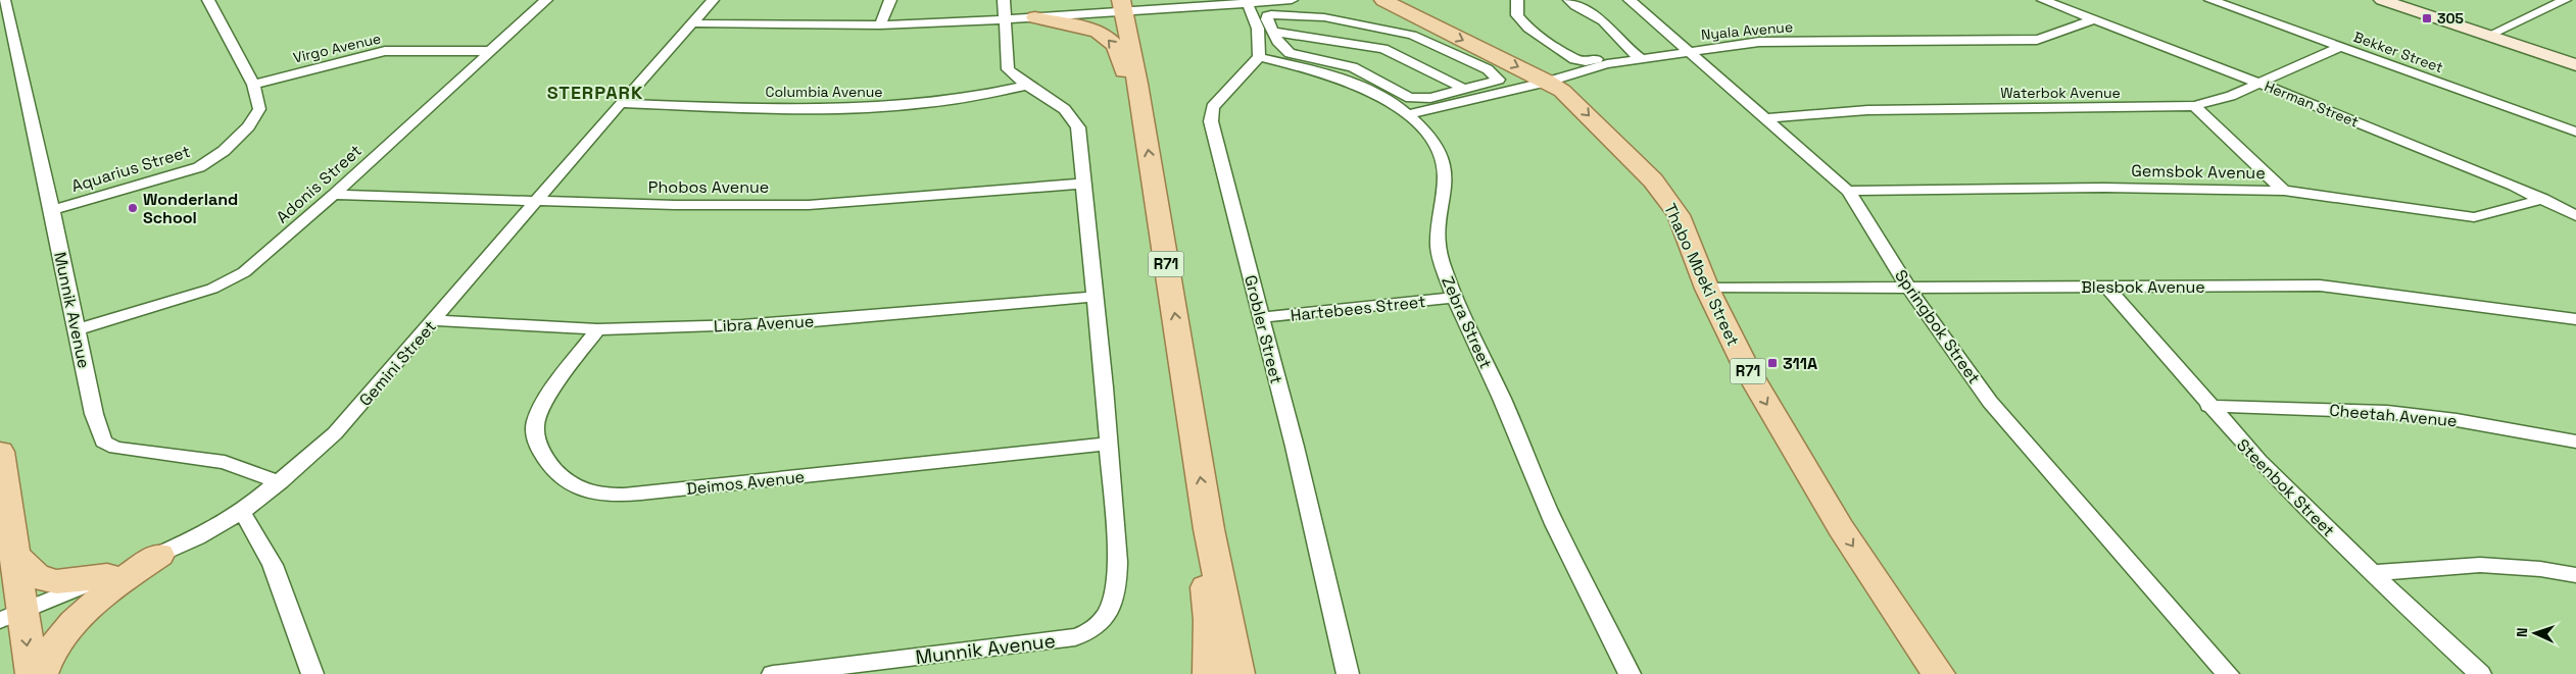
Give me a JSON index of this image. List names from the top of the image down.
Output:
{
  "streets": {
    "main road": ["R71", "Thabo Mbeki Street"],
    "street": [
      "Nyala Avenue",
      "Virgo Avenue",
      "Bekker Street",
      "Columbia Avenue",
      "Waterbok Avenue",
      "Herman Street",
      "Aquarius Street",
      "Gemsbok Avenue",
      "Adonis Street",
      "Phobos Avenue",
      "Blesbok Avenue",
      "Hartebees Street",
      "Munnik Avenue",
      "Zebra Street",
      "Libra Avenue",
      "Springbok Street",
      "Grobler Street",
      "Gemini Street",
      "Cheetah Avenue",
      "Deimos Avenue",
      "Steenbok Street"
    ]
  },
  "crossings": [
    ["Nyala Avenue", "Herman Street"],
    ["Nyala Avenue", "Thabo Mbeki Street"],
    ["Nyala Avenue", "Zebra Street"],
    ["Nyala Avenue", "Springbok Street"],
    ["Virgo Avenue", "Aquarius Street"],
    ["Virgo Avenue", "Adonis Street"],
    ["Bekker Street", "Waterbok Avenue"],
    ["Columbia Avenue", "Gemini Street"],
    ["Waterbok Avenue", "Herman Street"],
    ["Waterbok Avenue", "Springbok Street"],
    ["Herman Street", "Gemsbok Avenue"],
    ["Aquarius Street", "Munnik Avenue"],
    ["Gemsbok Avenue", "Springbok Street"],
    ["Adonis Street", "Phobos Avenue"],
    ["Adonis Street", "Munnik Avenue"],
    ["Phobos Avenue", "Gemini Street"],
    ["Thabo Mbeki Street", "Blesbok Avenue"],
    ["Blesbok Avenue", "Springbok Street"],
    ["Blesbok Avenue", "Steenbok Street"],
    ["Hartebees Street", "Zebra Street"],
    ["Hartebees Street", "Grobler Street"],
    ["Munnik Avenue", "Gemini Street"],
    ["Munnik Avenue", "Deimos Avenue"],
    ["Zebra Street", "Grobler Street"],
    ["Libra Avenue", "Gemini Street"],
    ["Libra Avenue", "Deimos Avenue"],
    ["Cheetah Avenue", "Steenbok Street"]
  ],
  "one_way": ["Thabo Mbeki Street"],
  "districts": ["STERPARK"],
  "places": {
    "transit": ["305", "311A"],
    "other": ["Wonderland School"]
  },
  "north": "left"
}
